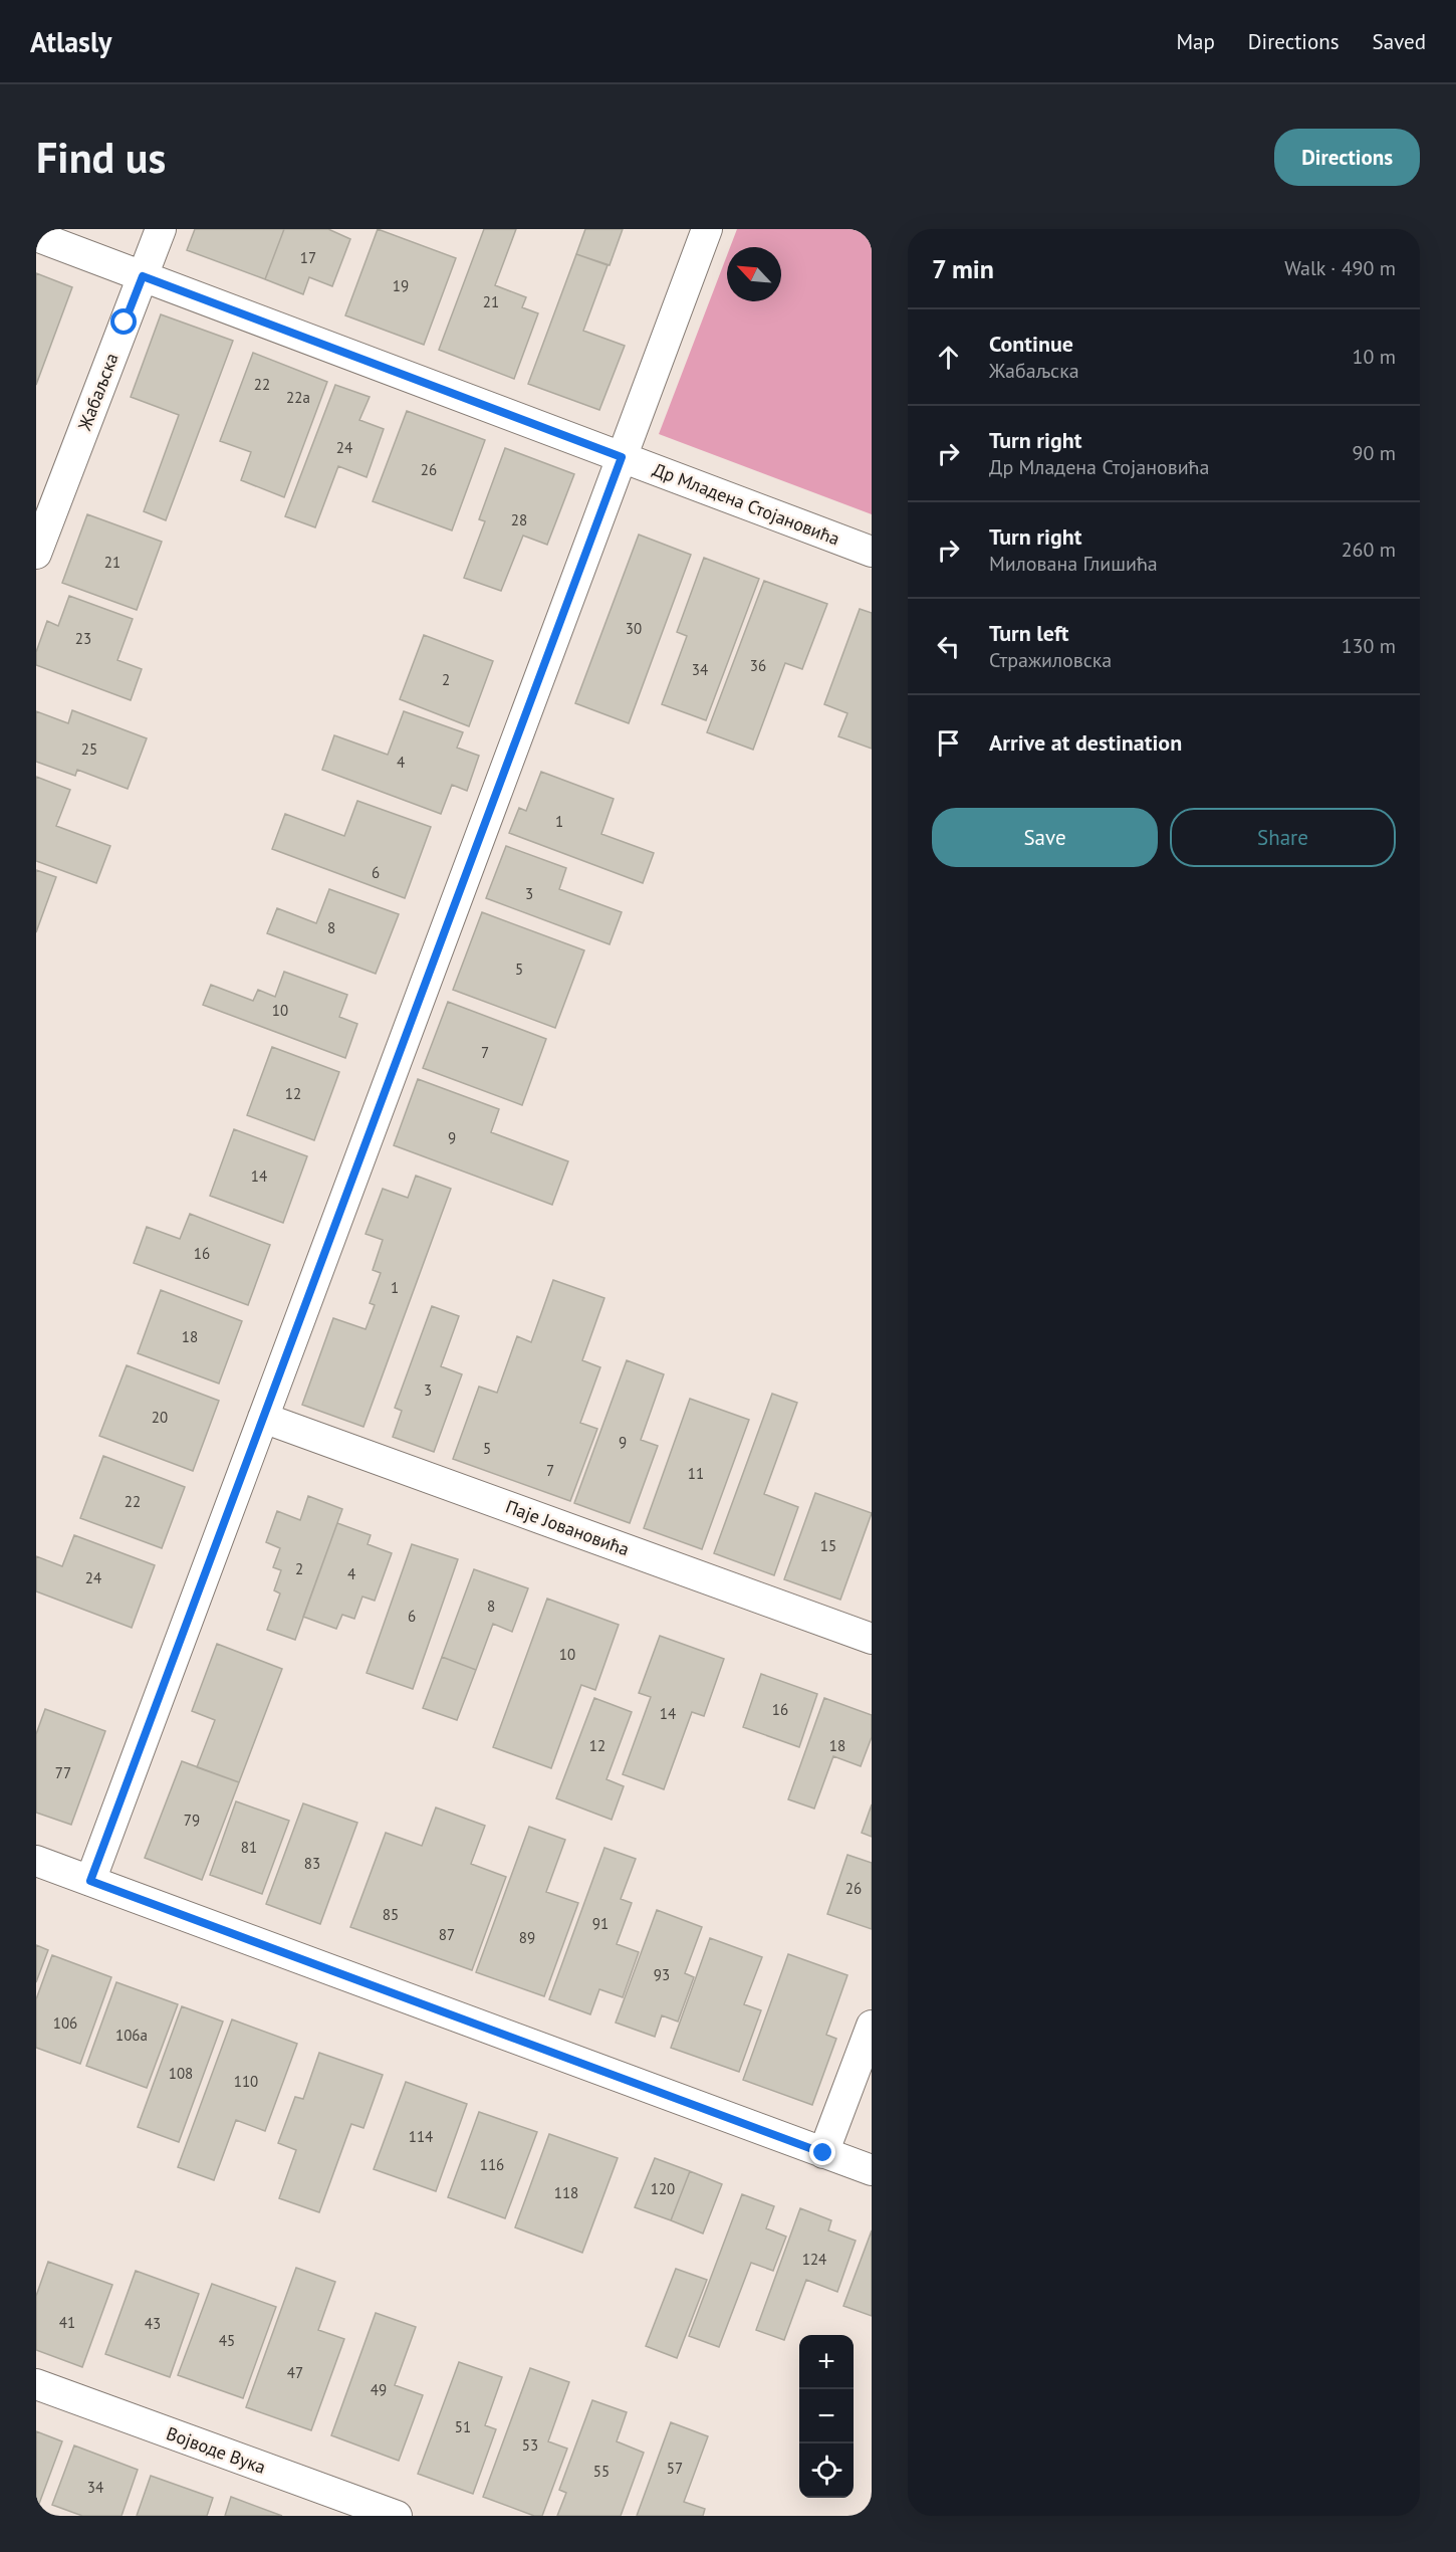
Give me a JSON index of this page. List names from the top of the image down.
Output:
{
  "streets": {
    "street": [
      "Жабаљска",
      "Др Младена Стојановића",
      "Паје Јовановића",
      "Војводе Вука"
    ]
  },
  "crossings": [
    ["Жабаљска", "Др Младена Стојановића"]
  ],
  "house_numbers": [
    "17",
    "19",
    "21",
    "22",
    "22a",
    "24",
    "26",
    "28",
    "21",
    "30",
    "23",
    "36",
    "34",
    "2",
    "25",
    "4",
    "1",
    "6",
    "3",
    "8",
    "5",
    "10",
    "7",
    "12",
    "9",
    "14",
    "16",
    "1",
    "18",
    "3",
    "20",
    "9",
    "5",
    "7",
    "11",
    "22",
    "15",
    "2",
    "4",
    "24",
    "8",
    "6",
    "10",
    "16",
    "14",
    "12",
    "18",
    "77",
    "79",
    "81",
    "83",
    "26",
    "85",
    "91",
    "87",
    "89",
    "93",
    "106",
    "106a",
    "108",
    "110",
    "114",
    "116",
    "120",
    "118",
    "124",
    "41",
    "43",
    "45",
    "47",
    "49",
    "51",
    "53",
    "57",
    "55",
    "34"
  ],
  "north": "top left",
  "page": {
    "header": "Atlasly",
    "nav": ["Map", "Directions", "Saved"],
    "buttons": [
      "Directions",
      ["Save", "Share"]
    ],
    "title": "Find us",
    "heading": ["7 min", "Walk · 490 m"],
    "list": [
      ["Continue", "Жабаљска", "10 m"],
      ["Turn right", "Др Младена Стојановића", "90 m"],
      ["Turn right", "Милована Глишића", "260 m"],
      ["Turn left", "Стражиловска", "130 m"],
      "Arrive at destination"
    ],
    "map_buttons": ["+", "−"]
  }
}
